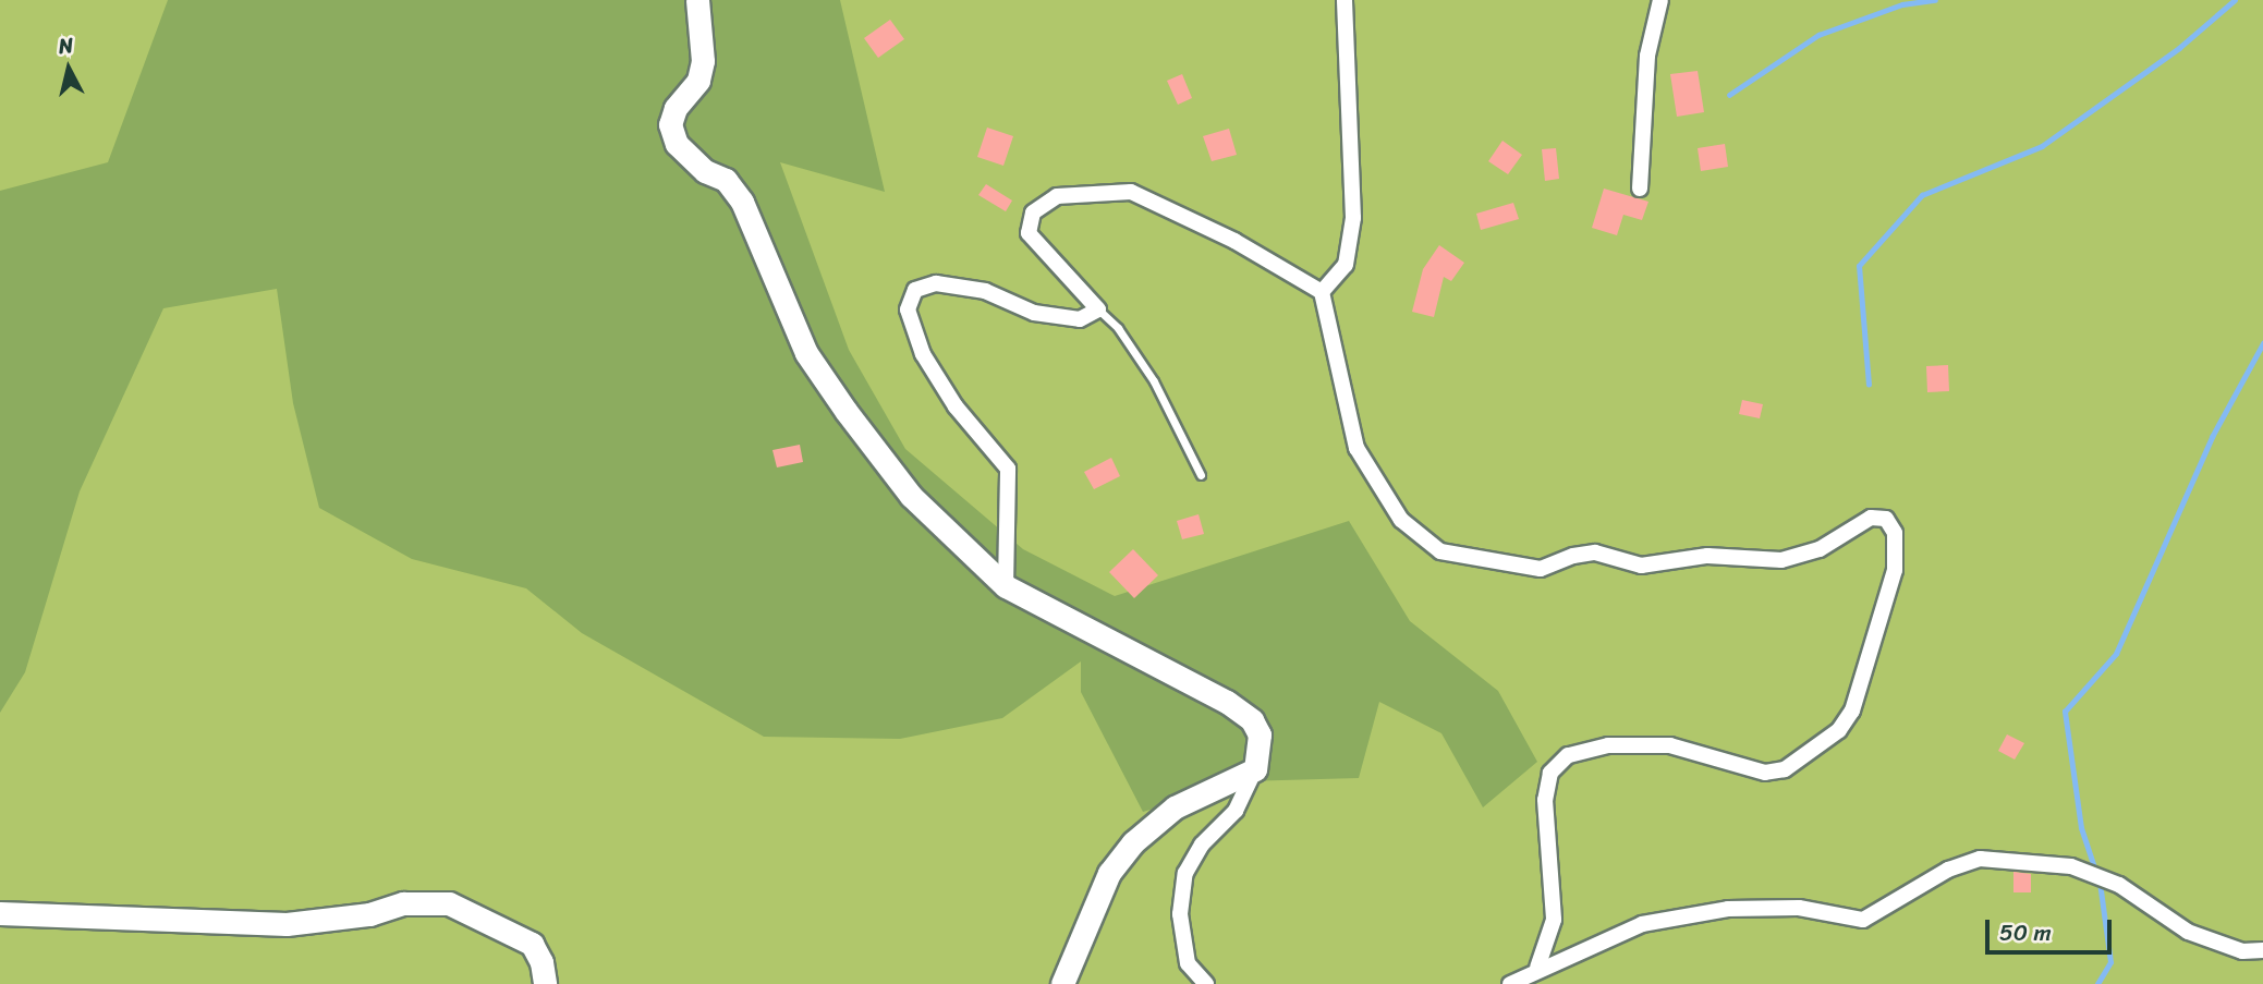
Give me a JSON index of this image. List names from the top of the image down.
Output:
{
  "scale_bar": "50 m",
  "north": "top"
}
